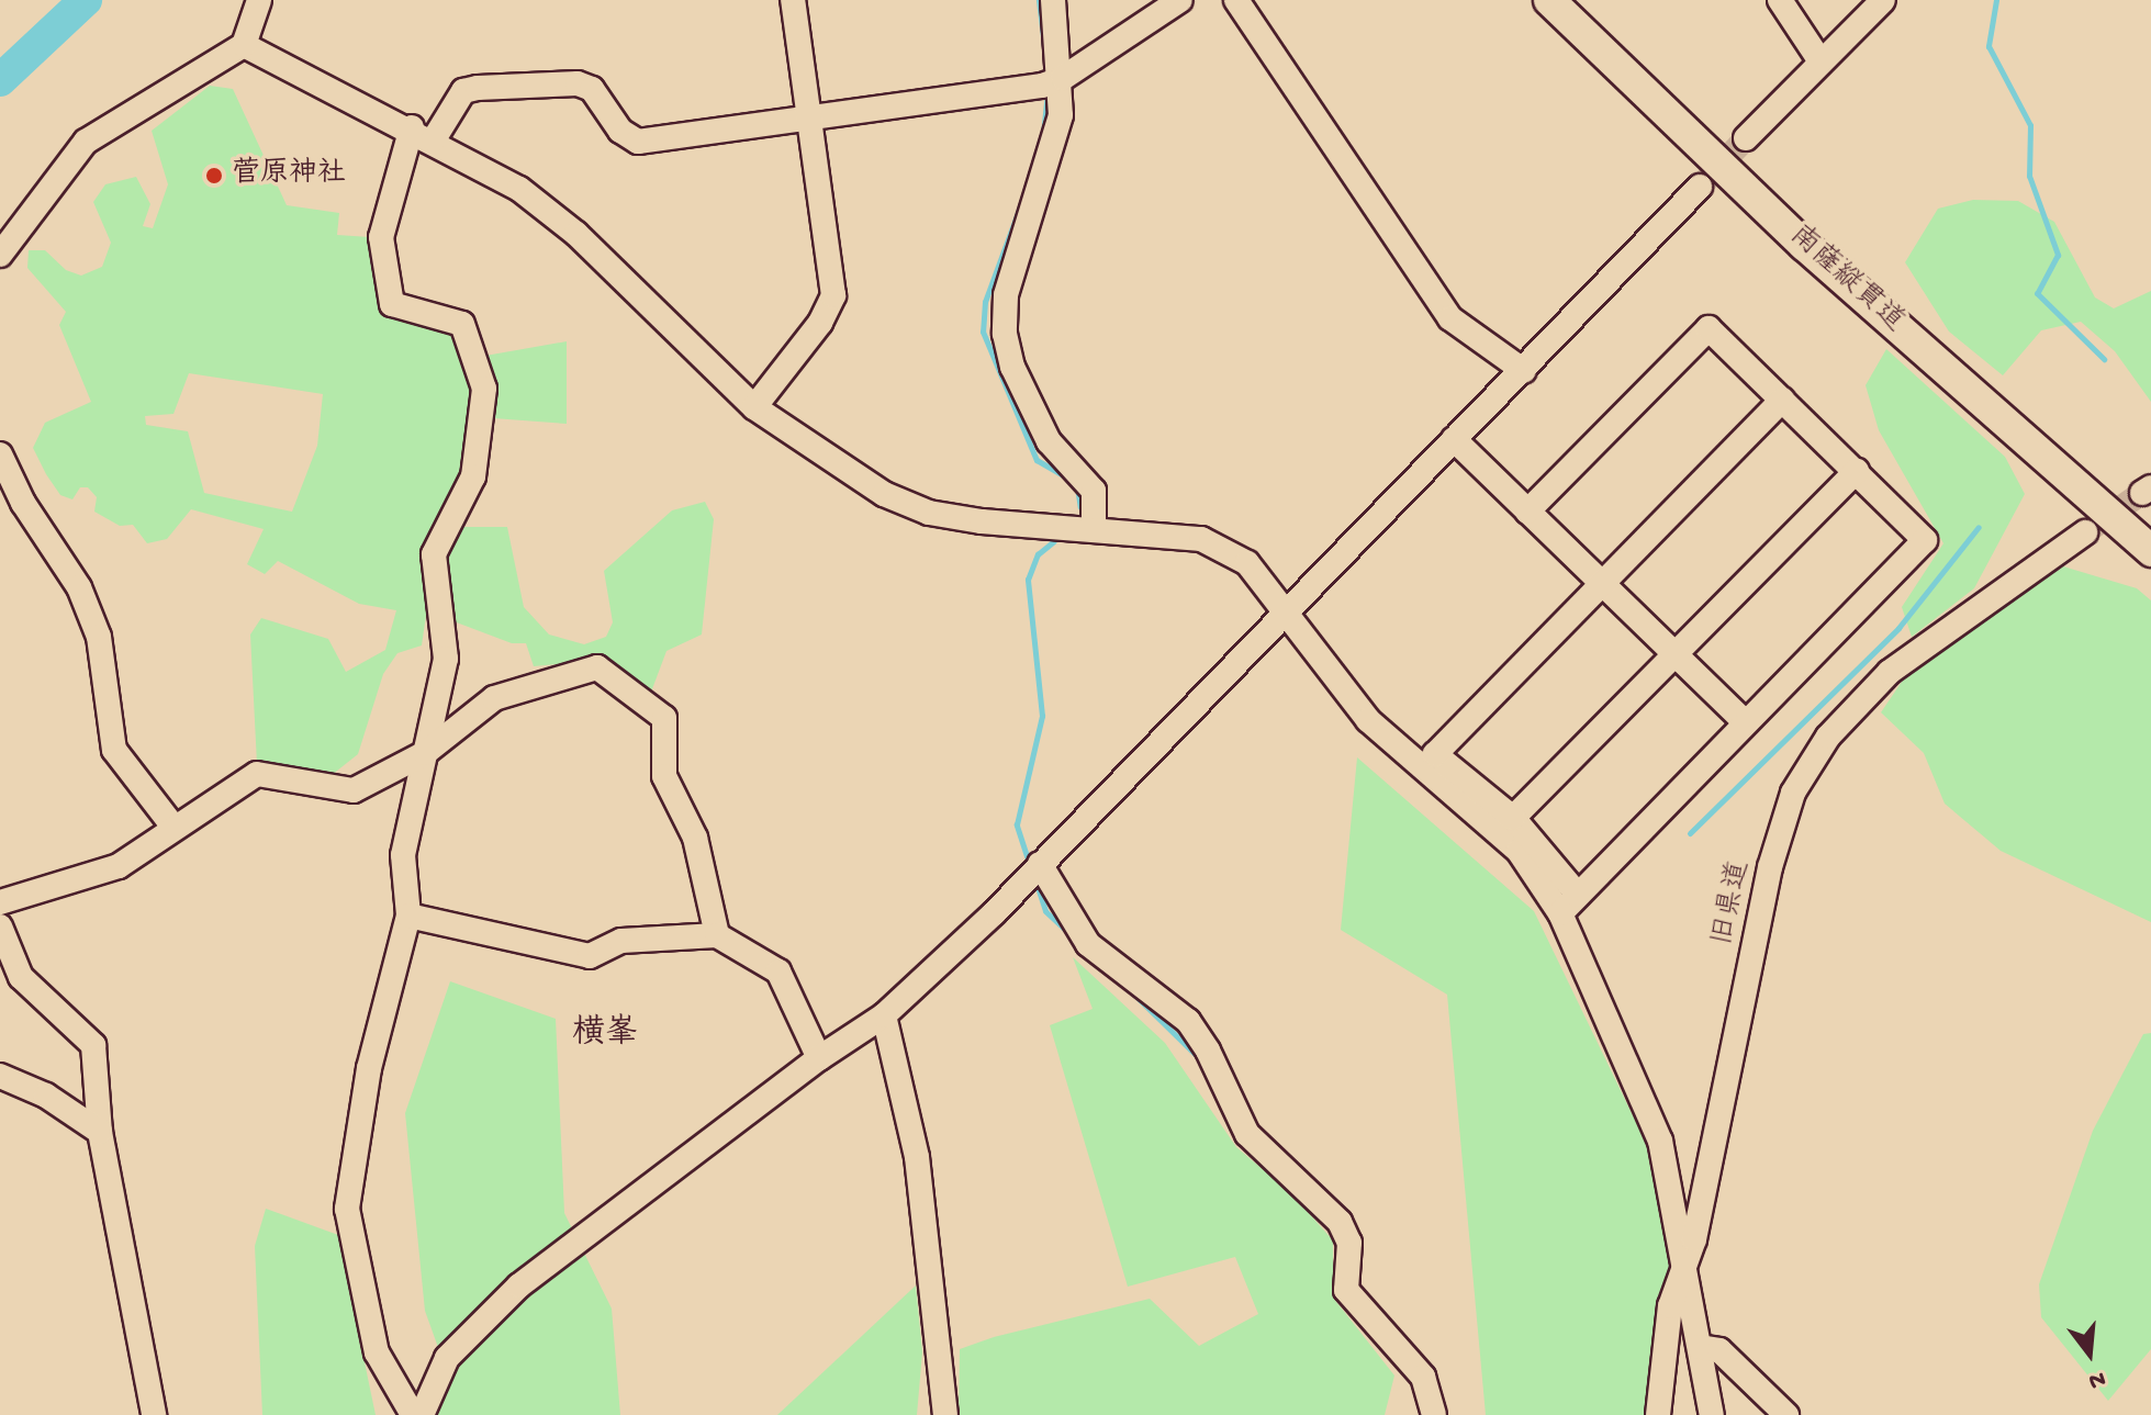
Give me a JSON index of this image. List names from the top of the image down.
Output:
{
  "streets": {
    "main road": ["南薩縦貫道"],
    "street": ["旧県道"]
  },
  "districts": ["横峯"],
  "places": ["菅原神社"],
  "north": "bottom"
}
